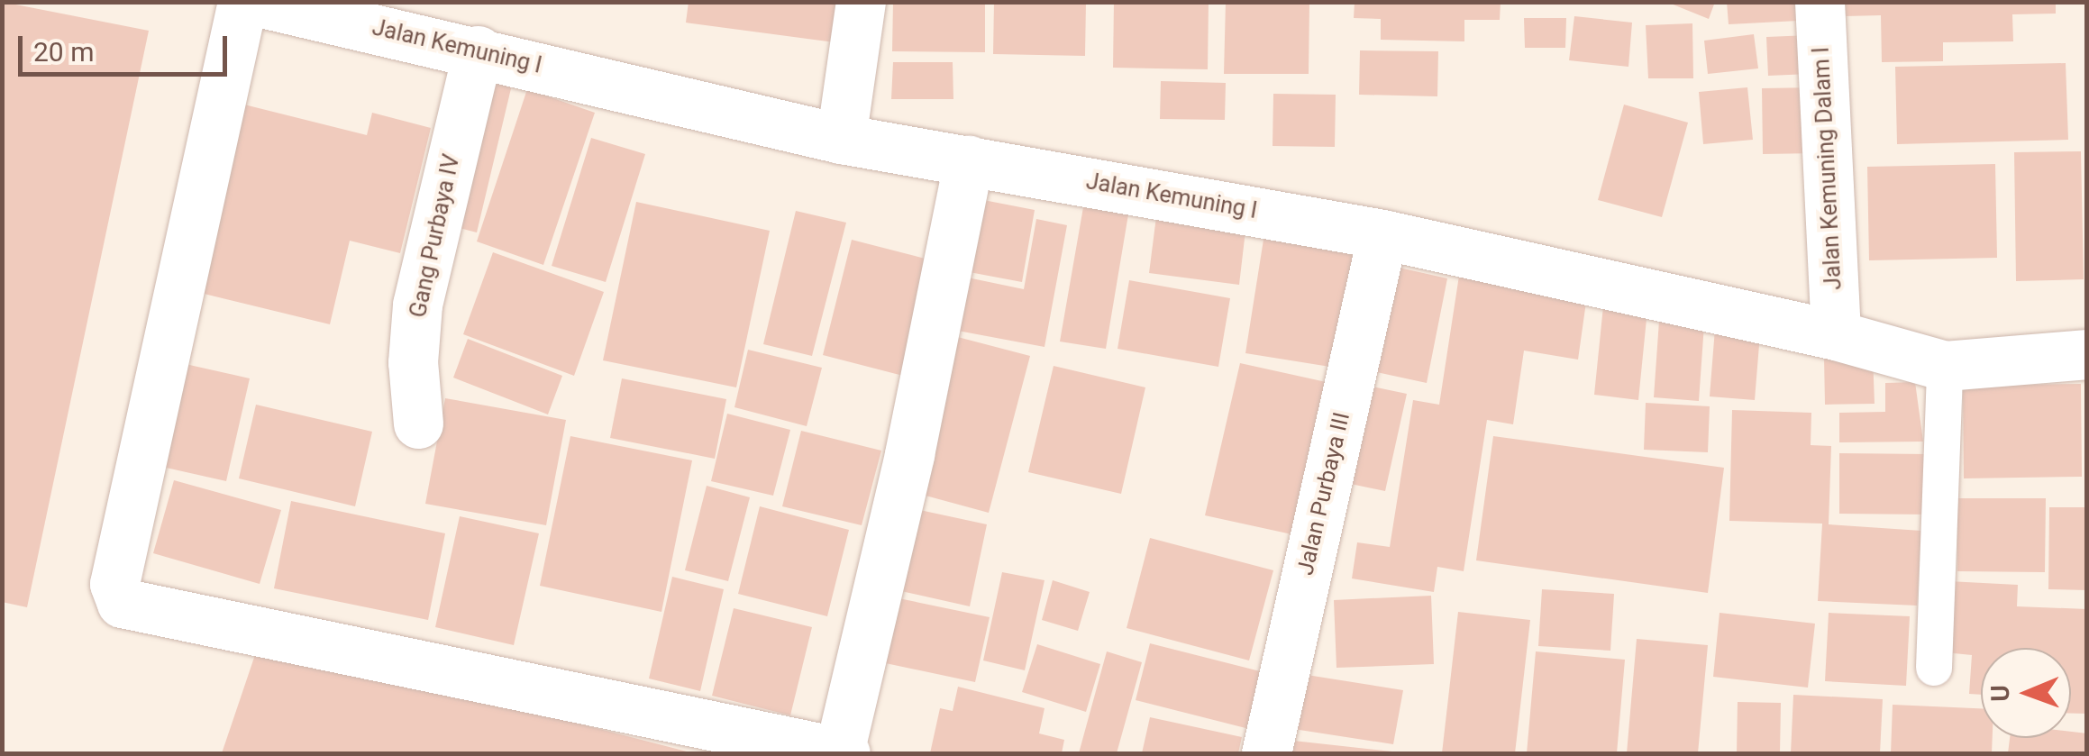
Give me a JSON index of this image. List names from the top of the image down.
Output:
{
  "streets": {
    "street": [
      "Jalan Kemuning I",
      "Jalan Kemuning Dalam I",
      "Gang Purbaya IV",
      "Jalan Purbaya III"
    ]
  },
  "crossings": [
    ["Jalan Kemuning I", "Jalan Kemuning Dalam I"],
    ["Jalan Kemuning I", "Gang Purbaya IV"],
    ["Jalan Kemuning I", "Jalan Purbaya III"]
  ],
  "scale_bar": "20 m",
  "north": "left"
}
